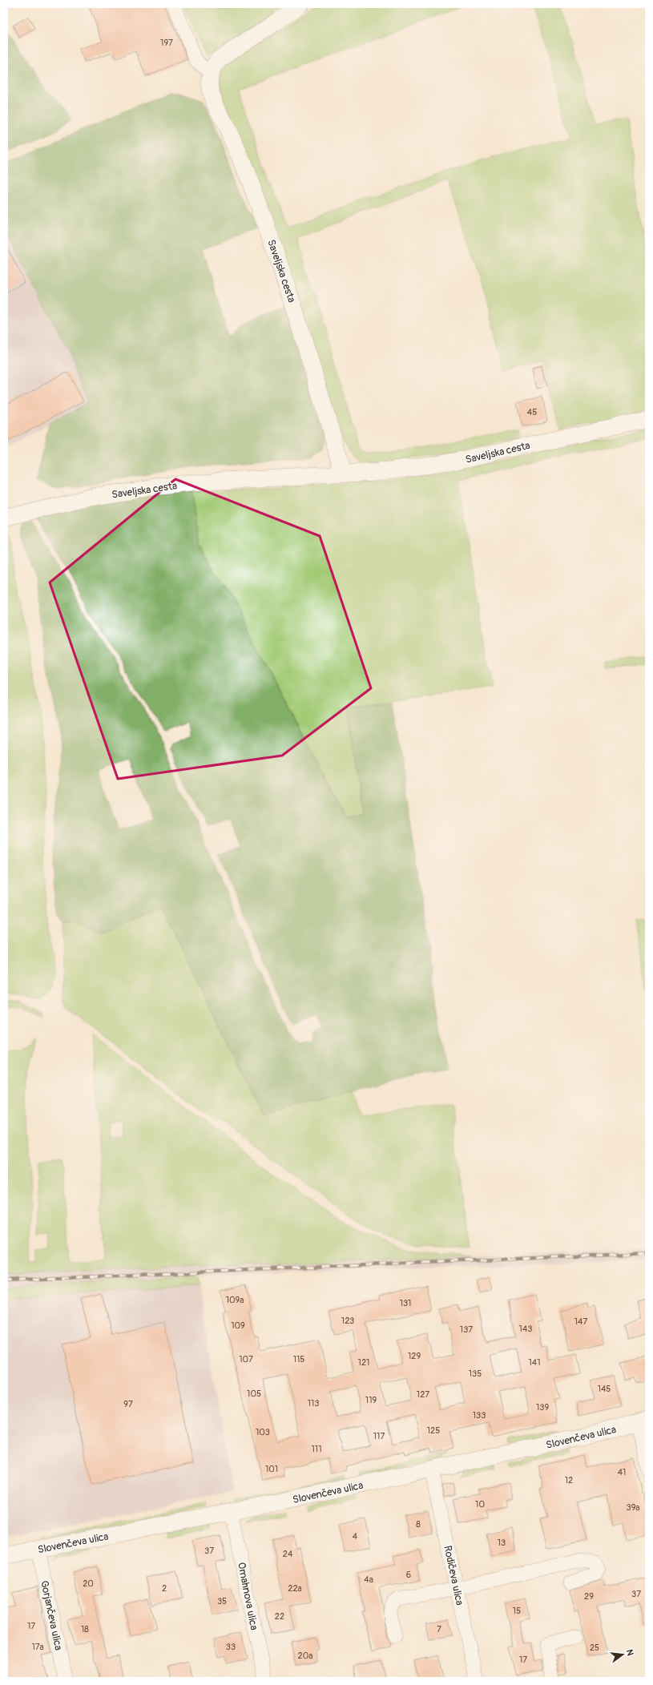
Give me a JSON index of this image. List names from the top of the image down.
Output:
{
  "streets": {
    "street": [
      "Saveljska cesta",
      "Slovenčeva ulica",
      "Rodičeva ulica",
      "Omahnova ulica",
      "Gorjančeva ulica"
    ]
  },
  "crossings": [
    ["Slovenčeva ulica", "Rodičeva ulica"],
    ["Slovenčeva ulica", "Omahnova ulica"],
    ["Slovenčeva ulica", "Gorjančeva ulica"]
  ],
  "house_numbers": [
    "197",
    "45",
    "109a",
    "131",
    "123",
    "147",
    "109",
    "143",
    "137",
    "129",
    "107",
    "115",
    "121",
    "141",
    "135",
    "145",
    "105",
    "127",
    "119",
    "113",
    "97",
    "139",
    "133",
    "125",
    "103",
    "117",
    "111",
    "101",
    "41",
    "12",
    "10",
    "39a",
    "8",
    "4",
    "13",
    "37",
    "24",
    "6",
    "4a",
    "20",
    "2",
    "22a",
    "37",
    "29",
    "35",
    "15",
    "22",
    "17",
    "18",
    "7",
    "17a",
    "33",
    "25",
    "20a",
    "17"
  ],
  "north": "right"
}
